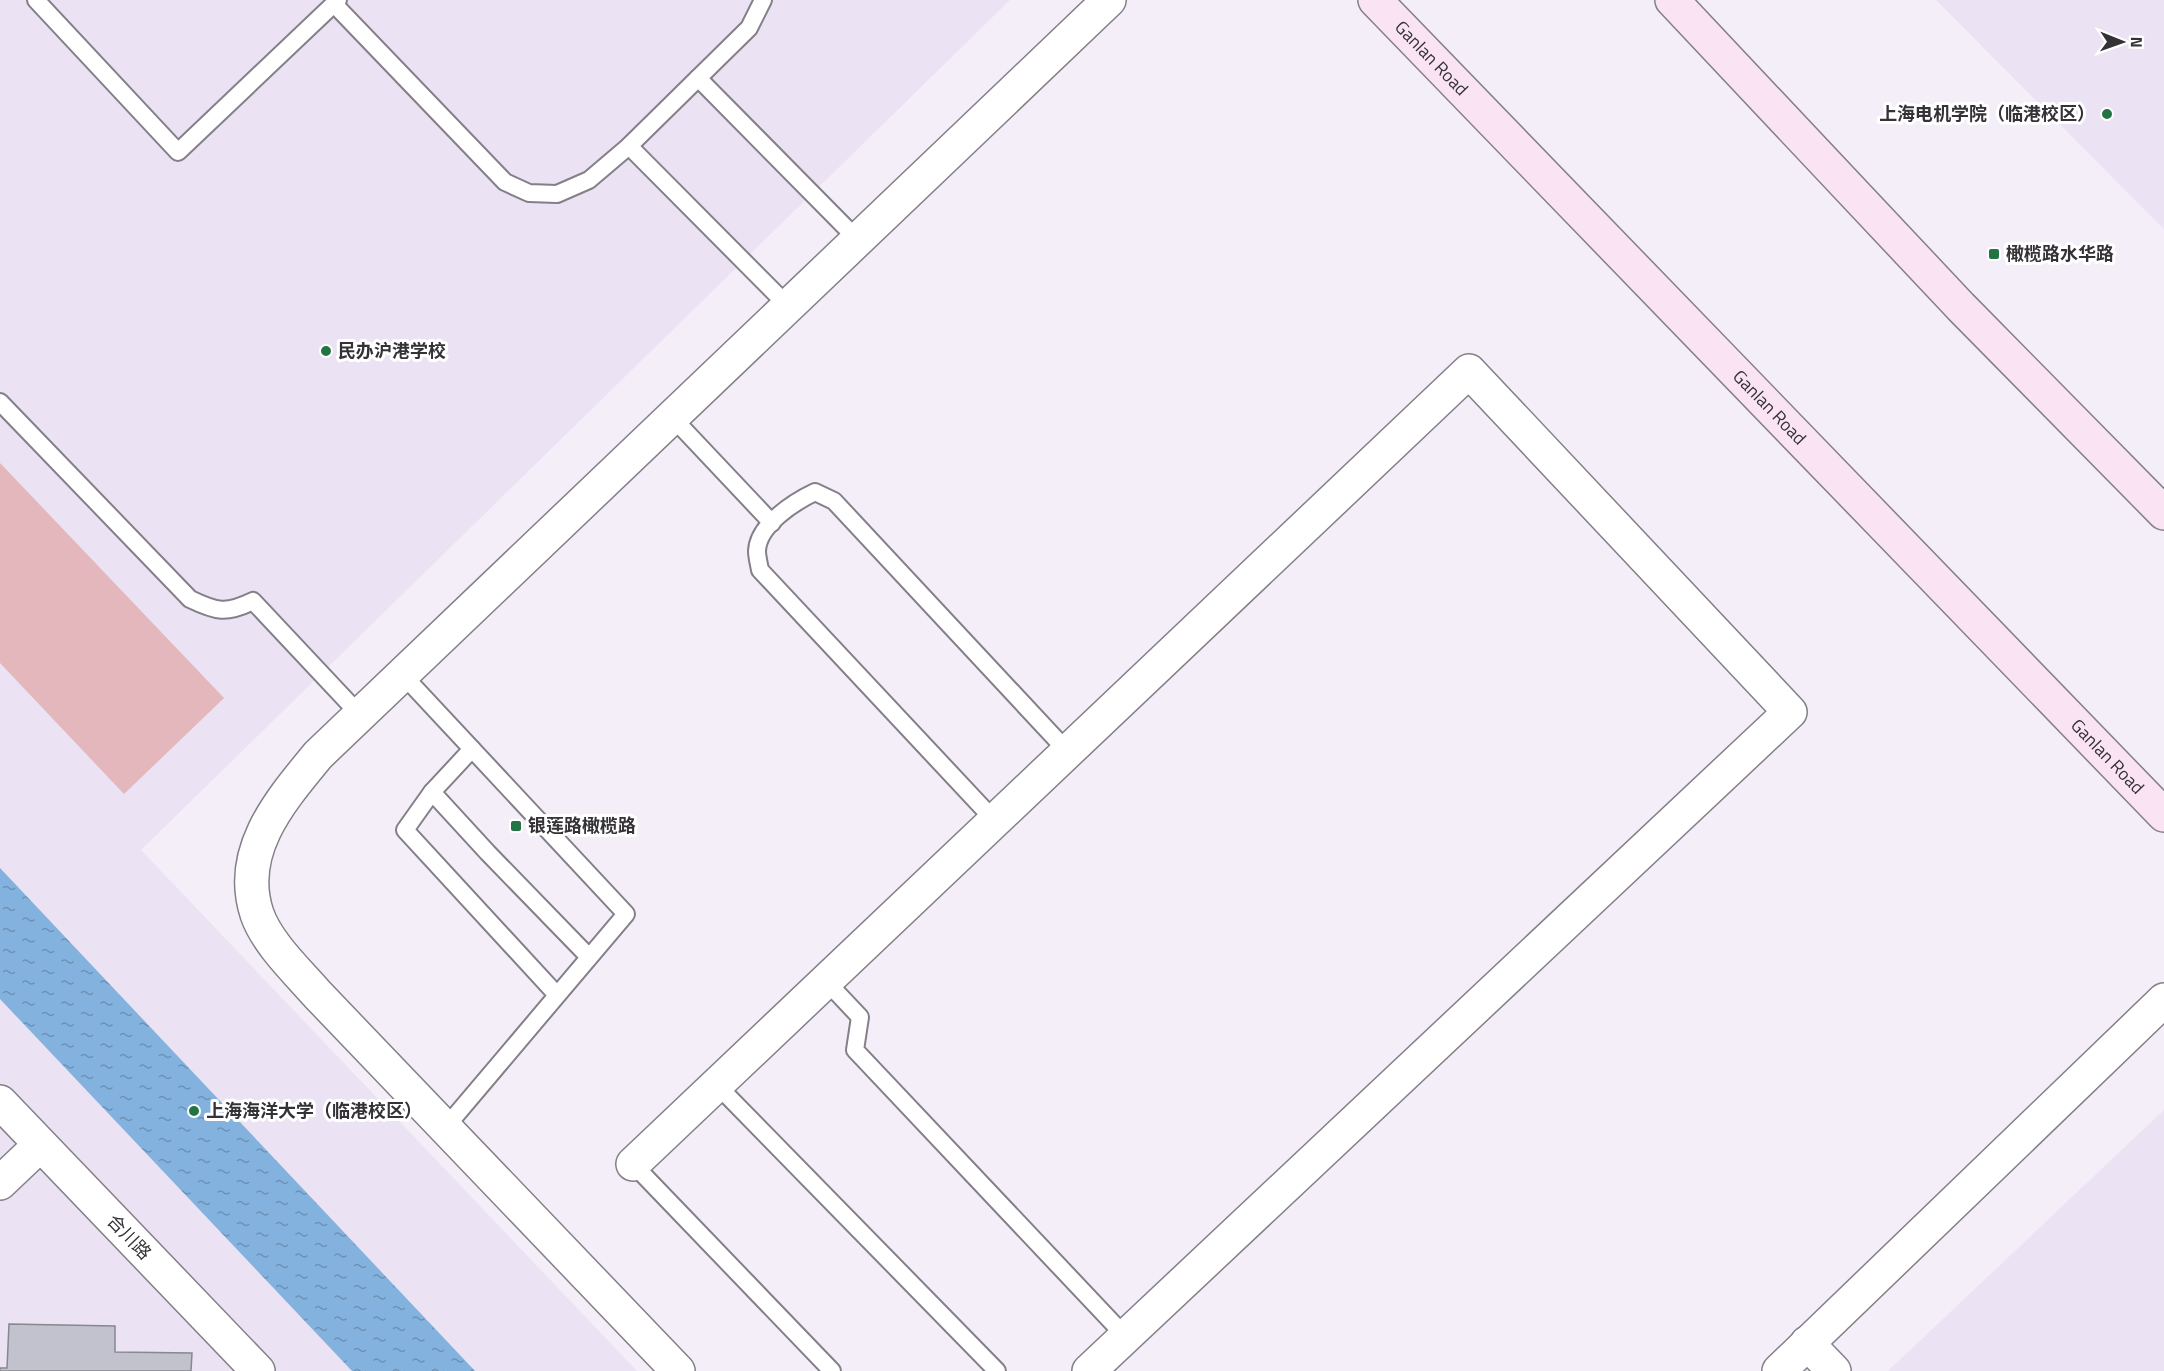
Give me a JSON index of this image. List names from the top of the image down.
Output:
{
  "streets": {
    "main road": ["Ganlan Road"],
    "street": ["合川路"]
  },
  "places": {
    "other": ["上海电机学院（临港校区）", "民办沪港学校", "上海海洋大学（临港校区）"],
    "transit": ["橄榄路水华路", "银莲路橄榄路"]
  },
  "north": "right"
}
